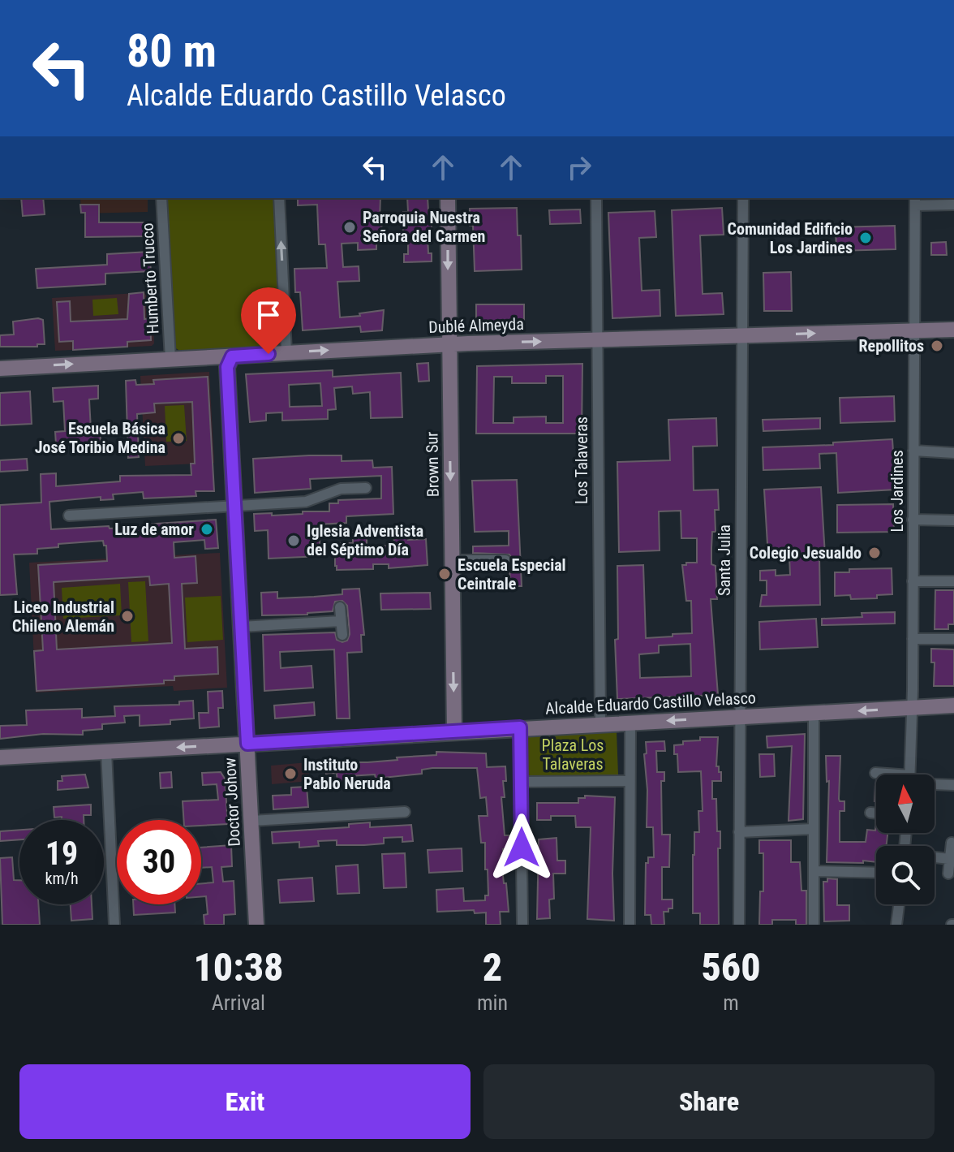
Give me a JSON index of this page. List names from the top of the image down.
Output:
{
  "streets": {
    "main road": [
      "Dublé Almeyda",
      "Brown Sur",
      "Alcalde Eduardo Castillo Velasco",
      "Doctor Johow"
    ],
    "street": [
      "Humberto Trucco",
      "Los Talaveras",
      "Los Jardines",
      "Santa Julia"
    ]
  },
  "crossings": [
    ["Humberto Trucco", "Dublé Almeyda"],
    ["Dublé Almeyda", "Los Talaveras"],
    ["Dublé Almeyda", "Brown Sur"],
    ["Dublé Almeyda", "Los Jardines"],
    ["Dublé Almeyda", "Santa Julia"],
    ["Dublé Almeyda", "Doctor Johow"],
    ["Los Talaveras", "Alcalde Eduardo Castillo Velasco"],
    ["Brown Sur", "Alcalde Eduardo Castillo Velasco"],
    ["Los Jardines", "Alcalde Eduardo Castillo Velasco"],
    ["Santa Julia", "Alcalde Eduardo Castillo Velasco"],
    ["Alcalde Eduardo Castillo Velasco", "Doctor Johow"]
  ],
  "one_way": ["Dublé Almeyda", "Brown Sur", "Alcalde Eduardo Castillo Velasco"],
  "parks": ["Plaza Los Talaveras"],
  "places": [
    "Parroquia Nuestra Señora del Carmen",
    "Comunidad Edificio Los Jardines",
    "Repollitos",
    "Escuela Básica José Toribio Medina",
    "Luz de amor",
    "Iglesia Adventista del Séptimo Día",
    "Colegio Jesualdo",
    "Escuela Especial Ceintrale",
    "Liceo Industrial Chileno Alemán",
    "Instituto Pablo Neruda"
  ],
  "north": "top",
  "page": {
    "turn": ["80 m", "Alcalde Eduardo Castillo Velasco"],
    "speed": "19 km/h",
    "limit": "30",
    "eta": [
      "10:38",
      "Arrival",
      "2",
      "min",
      "560",
      "m"
    ],
    "buttons": ["Exit", "Share"]
  }
}
